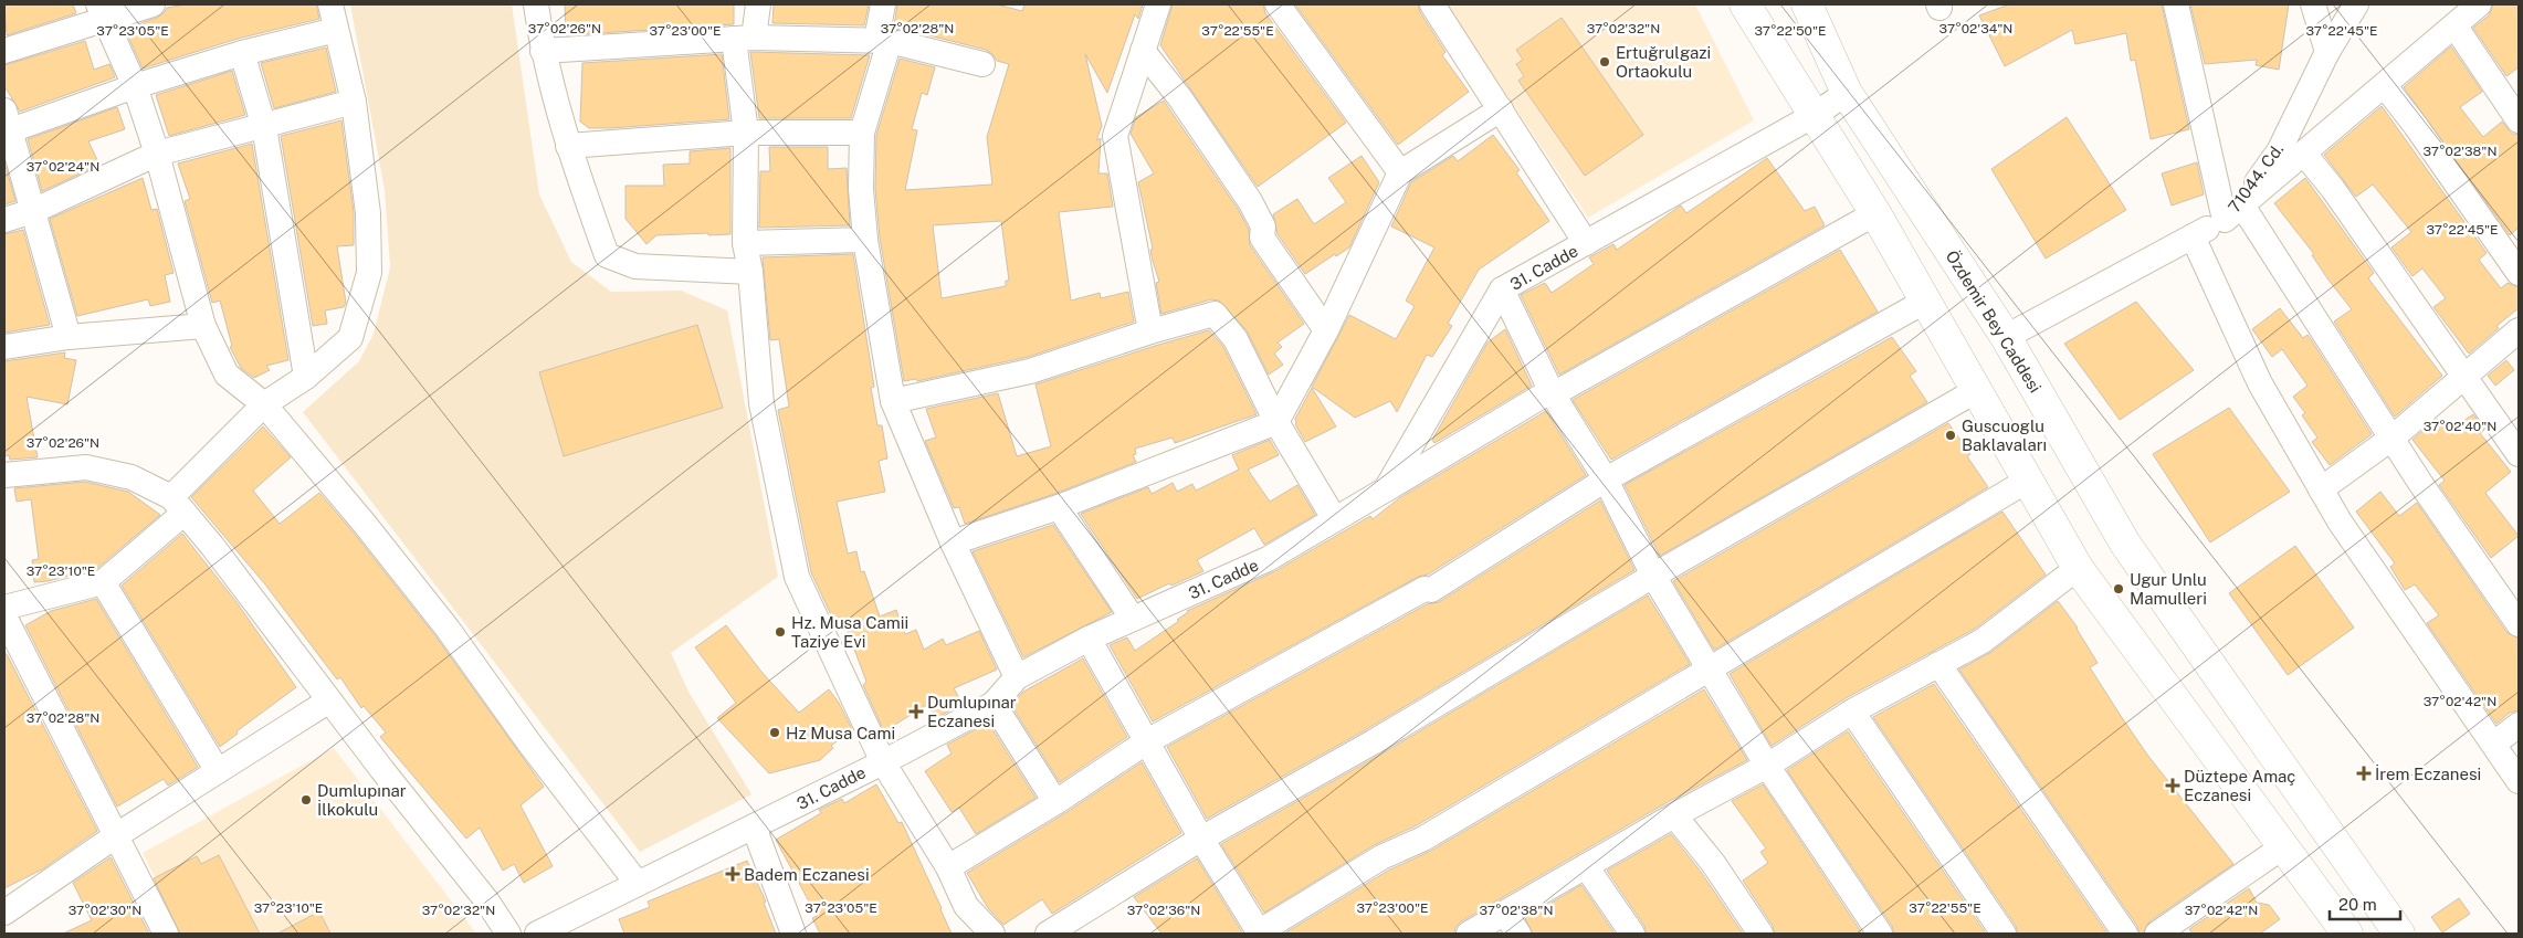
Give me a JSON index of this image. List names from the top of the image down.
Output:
{
  "streets": {
    "main road": ["Özdemir Bey Caddesi"],
    "street": ["71044. Cd.", "31. Cadde"]
  },
  "crossings": [
    ["71044. Cd.", "Özdemir Bey Caddesi"],
    ["31. Cadde", "Özdemir Bey Caddesi"]
  ],
  "places": {
    "other": [
      "Ertuğrulgazi Ortaokulu",
      "Guscuoglu Baklavaları",
      "Ugur Unlu Mamulleri",
      "Hz. Musa Camii Taziye Evi",
      "Hz Musa Cami",
      "Dumlupınar İlkokulu"
    ],
    "health": [
      "Dumlupınar Eczanesi",
      "İrem Eczanesi",
      "Düztepe Amaç Eczanesi",
      "Badem Eczanesi"
    ]
  },
  "scale_bar": "20 m",
  "coordinates": [
    "37°02'26\"N",
    "37°02'28\"N",
    "37°02'32\"N",
    "37°02'34\"N",
    "37°23'05\"E",
    "37°23'00\"E",
    "37°22'55\"E",
    "37°22'45\"E",
    "37°22'50\"E",
    "37°02'38\"N",
    "37°02'24\"N",
    "37°02'40\"N",
    "37°23'10\"E",
    "37°02'42\"N",
    "37°02'30\"N",
    "37°02'36\"N"
  ]
}
